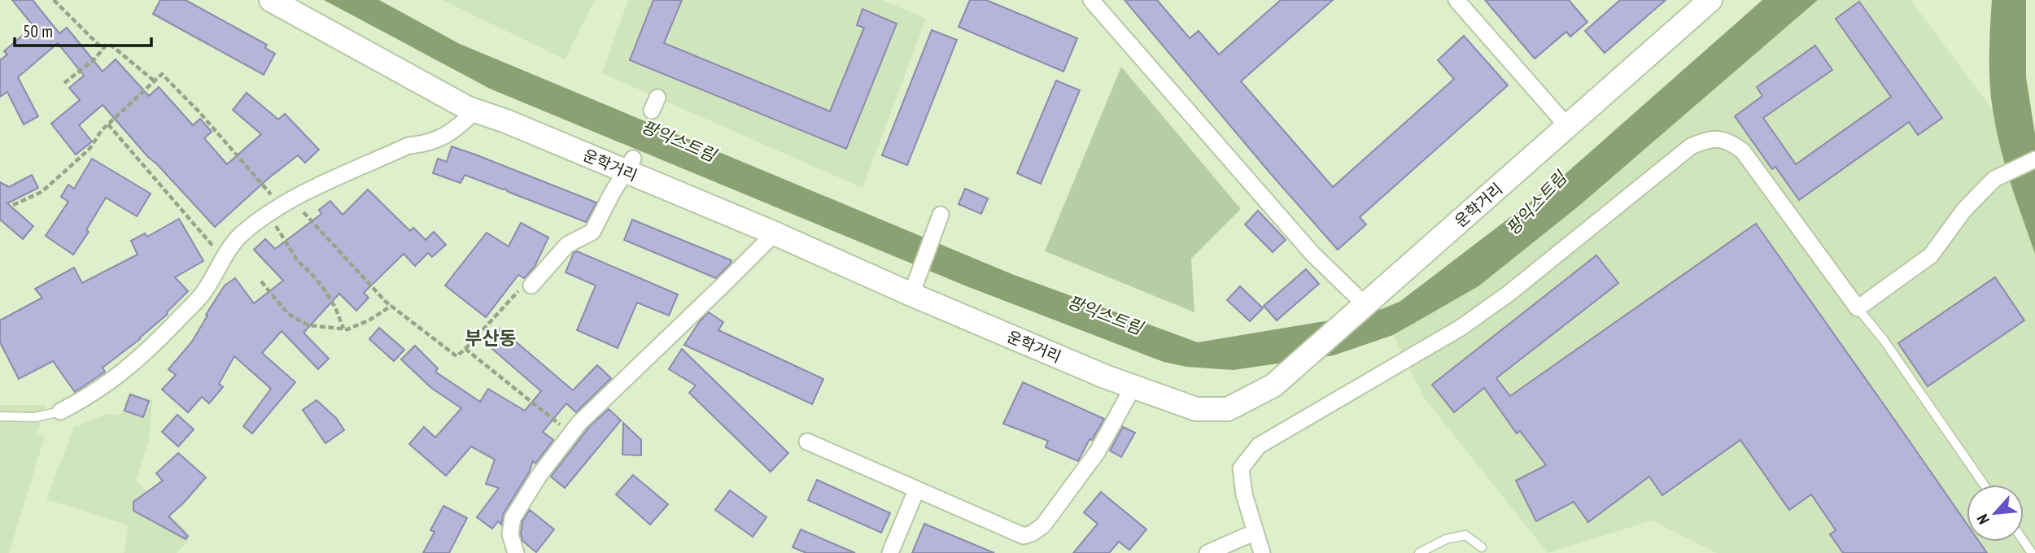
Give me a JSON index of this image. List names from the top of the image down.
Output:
{
  "streets": {
    "main road": ["운학거리"]
  },
  "districts": ["부산동"],
  "water": ["팡익스트림"],
  "scale_bar": "50 m",
  "north": "bottom left"
}
